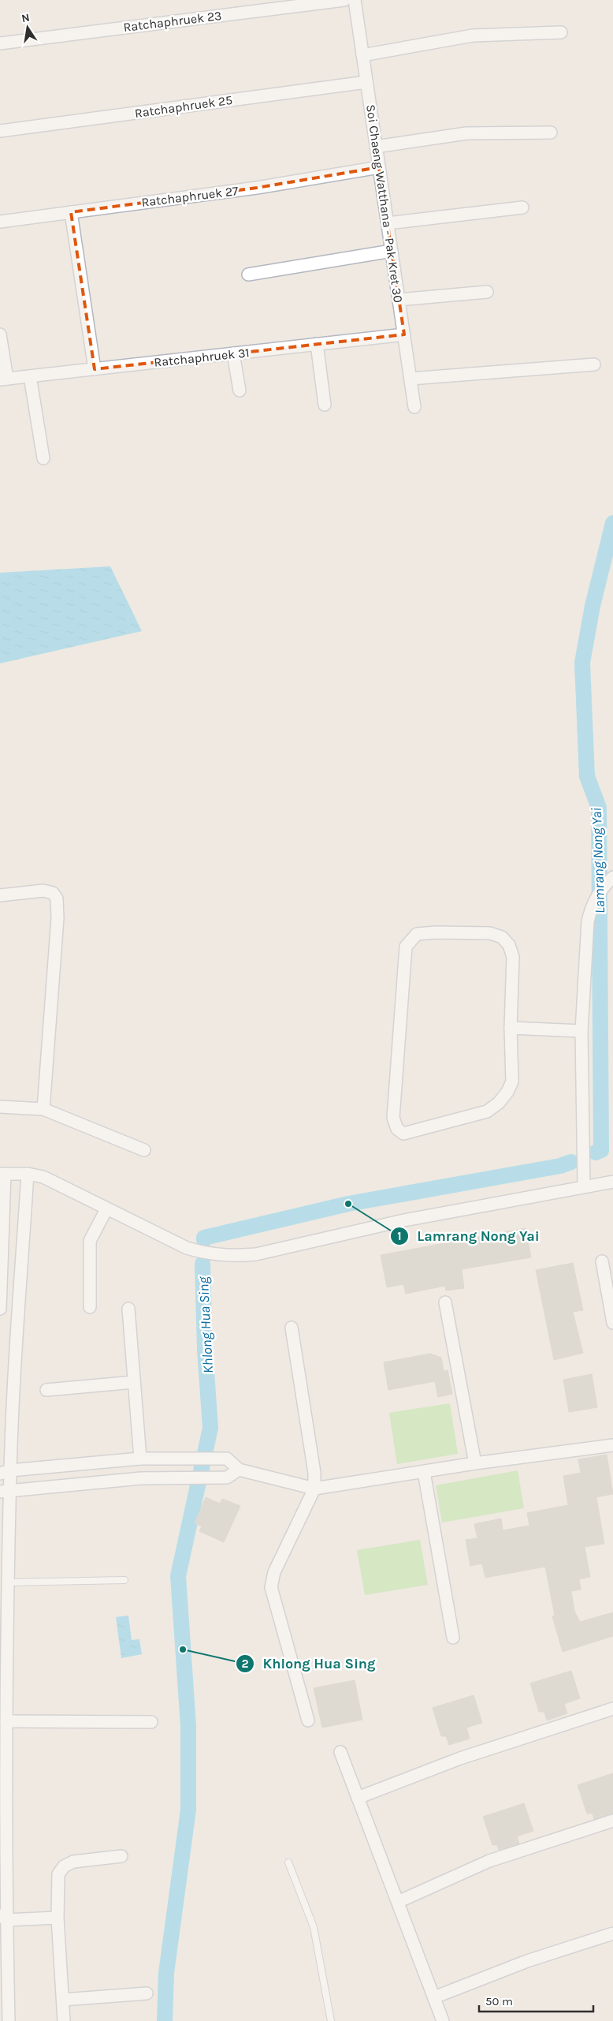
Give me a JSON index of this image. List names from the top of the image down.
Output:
{
  "streets": {
    "street": [
      "Ratchaphruek 23",
      "Ratchaphruek 25",
      "Ratchaphruek 27",
      "Soi Chaeng Watthana - Pak Kret 30",
      "Ratchaphruek 31"
    ]
  },
  "crossings": [
    ["Ratchaphruek 25", "Soi Chaeng Watthana - Pak Kret 30"],
    ["Ratchaphruek 27", "Soi Chaeng Watthana - Pak Kret 30"],
    ["Soi Chaeng Watthana - Pak Kret 30", "Ratchaphruek 31"]
  ],
  "water": ["Lamrang Nong Yai", "Khlong Hua Sing"],
  "places": ["Lamrang Nong Yai", "Khlong Hua Sing"],
  "scale_bar": "50 m",
  "north": "top"
}
